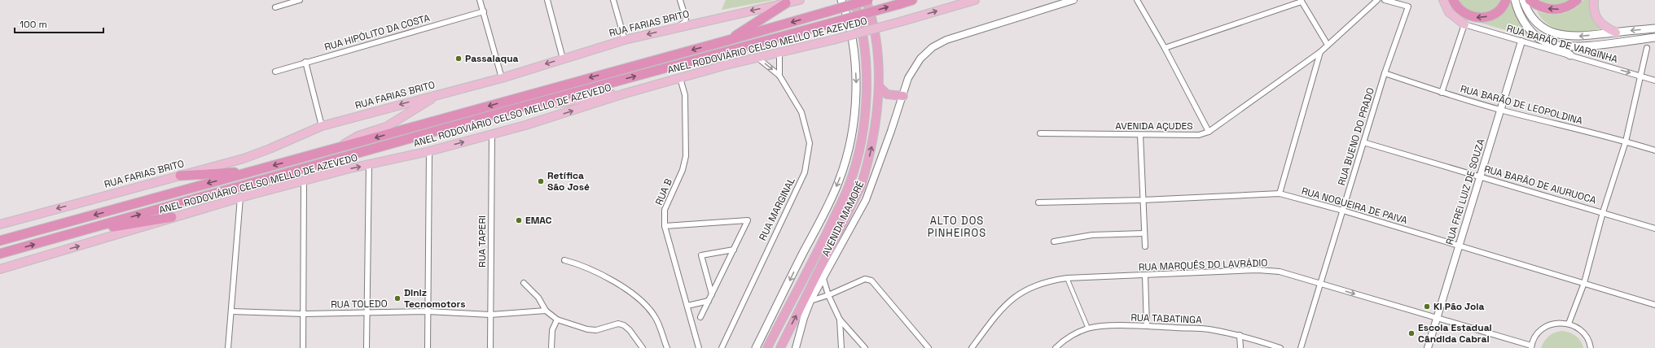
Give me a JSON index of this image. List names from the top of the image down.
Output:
{
  "streets": {
    "highway": ["ANEL RODOVIÁRIO CELSO MELLO DE AZEVEDO"],
    "main road": ["RUA FARIAS BRITO"],
    "street": [
      "RUA HIPÓLITO DA COSTA",
      "RUA BARÃO DE VARGINHA",
      "RUA BARÃO DE LEOPOLDINA",
      "AVENIDA AÇUDES",
      "RUA BUENO DO PRADO",
      "RUA BARÃO DE AIURUOCA",
      "RUA B",
      "RUA FREI LUIZ DE SOUZA",
      "RUA NOGUEIRA DE PAIVA",
      "RUA MARGINAL",
      "AVENIDA MAMORÉ",
      "RUA TAPERI",
      "RUA MARQUÊS DO LAVRÁDIO",
      "RUA TOLEDO",
      "RUA TABATINGA"
    ]
  },
  "crossings": [
    ["RUA BARÃO DE VARGINHA", "RUA FREI LUIZ DE SOUZA"],
    ["ANEL RODOVIÁRIO CELSO MELLO DE AZEVEDO", "RUA B"],
    ["ANEL RODOVIÁRIO CELSO MELLO DE AZEVEDO", "RUA MARGINAL"],
    ["ANEL RODOVIÁRIO CELSO MELLO DE AZEVEDO", "RUA TAPERI"],
    ["RUA BARÃO DE LEOPOLDINA", "RUA BUENO DO PRADO"],
    ["RUA BARÃO DE LEOPOLDINA", "RUA FREI LUIZ DE SOUZA"],
    ["RUA BUENO DO PRADO", "RUA BARÃO DE AIURUOCA"],
    ["RUA BUENO DO PRADO", "RUA NOGUEIRA DE PAIVA"],
    ["RUA BUENO DO PRADO", "RUA MARQUÊS DO LAVRÁDIO"],
    ["RUA BARÃO DE AIURUOCA", "RUA FREI LUIZ DE SOUZA"],
    ["RUA FREI LUIZ DE SOUZA", "RUA NOGUEIRA DE PAIVA"],
    ["RUA FREI LUIZ DE SOUZA", "RUA MARQUÊS DO LAVRÁDIO"],
    ["RUA TAPERI", "RUA TOLEDO"]
  ],
  "one_way": ["RUA FARIAS BRITO", "RUA BARÃO DE VARGINHA"],
  "districts": ["ALTO DOS PINHEIROS"],
  "places": [
    "Passalaqua",
    "Retífica São José",
    "EMAC",
    "Diniz Tecnomotors",
    "Ki Pão Joia",
    "Escola Estadual Cândida Cabral"
  ],
  "scale_bar": "100 m"
}
